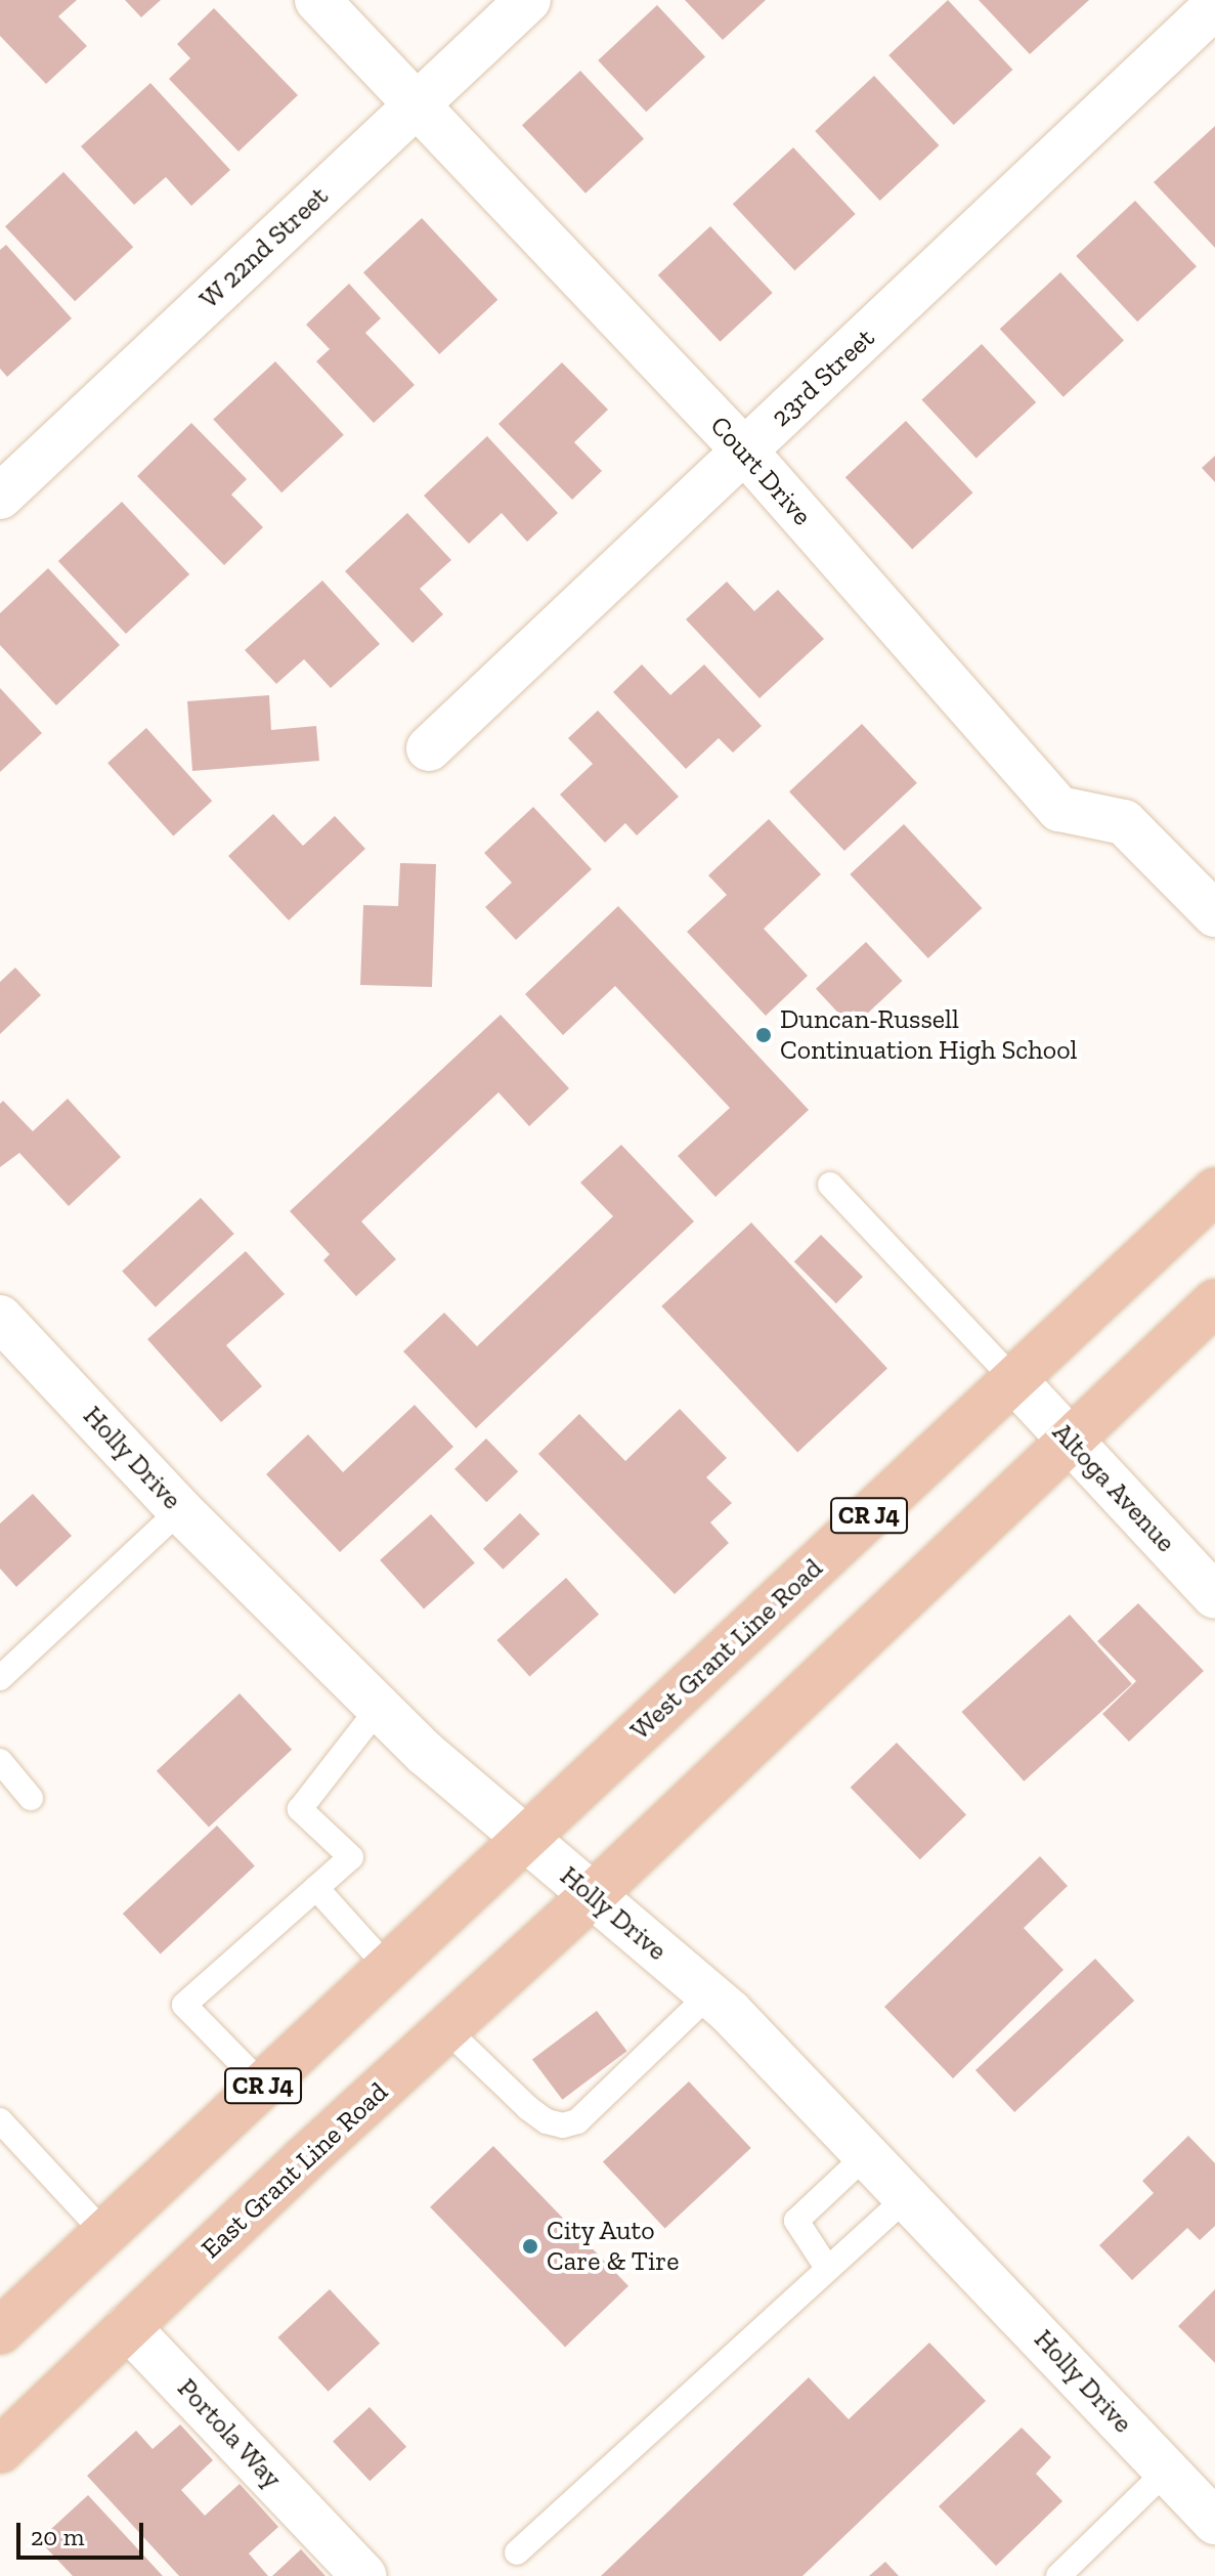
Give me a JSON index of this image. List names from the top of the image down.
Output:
{
  "streets": {
    "main road": ["CR J4", "West Grant Line Road", "East Grant Line Road"],
    "street": [
      "W 22nd Street",
      "23rd Street",
      "Court Drive",
      "Holly Drive",
      "Altoga Avenue",
      "Portola Way"
    ]
  },
  "crossings": [
    ["W 22nd Street", "Court Drive"],
    ["23rd Street", "Court Drive"],
    ["Holly Drive", "CR J4"],
    ["Holly Drive", "West Grant Line Road"],
    ["Holly Drive", "East Grant Line Road"],
    ["Altoga Avenue", "CR J4"],
    ["Altoga Avenue", "West Grant Line Road"],
    ["CR J4", "West Grant Line Road"],
    ["CR J4", "East Grant Line Road"],
    ["East Grant Line Road", "Portola Way"]
  ],
  "places": ["Duncan-Russell Continuation High School", "City Auto Care & Tire"],
  "scale_bar": "20 m"
}
